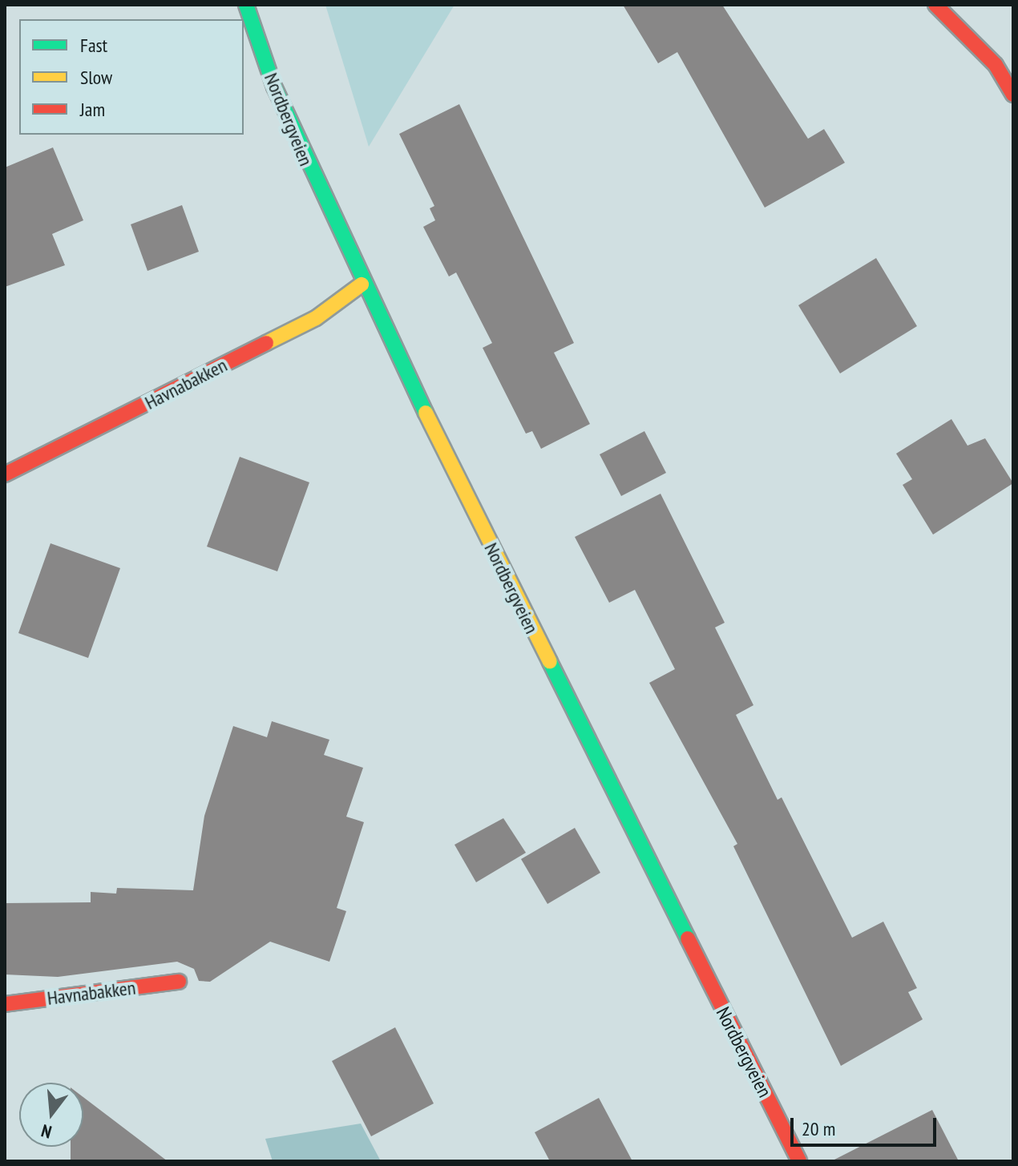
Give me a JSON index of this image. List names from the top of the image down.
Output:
{
  "streets": {
    "street": ["Nordbergveien", "Havnabakken"]
  },
  "crossings": [
    ["Nordbergveien", "Havnabakken"]
  ],
  "legend": ["Fast", "Slow", "Jam"],
  "scale_bar": "20 m",
  "north": "bottom"
}
